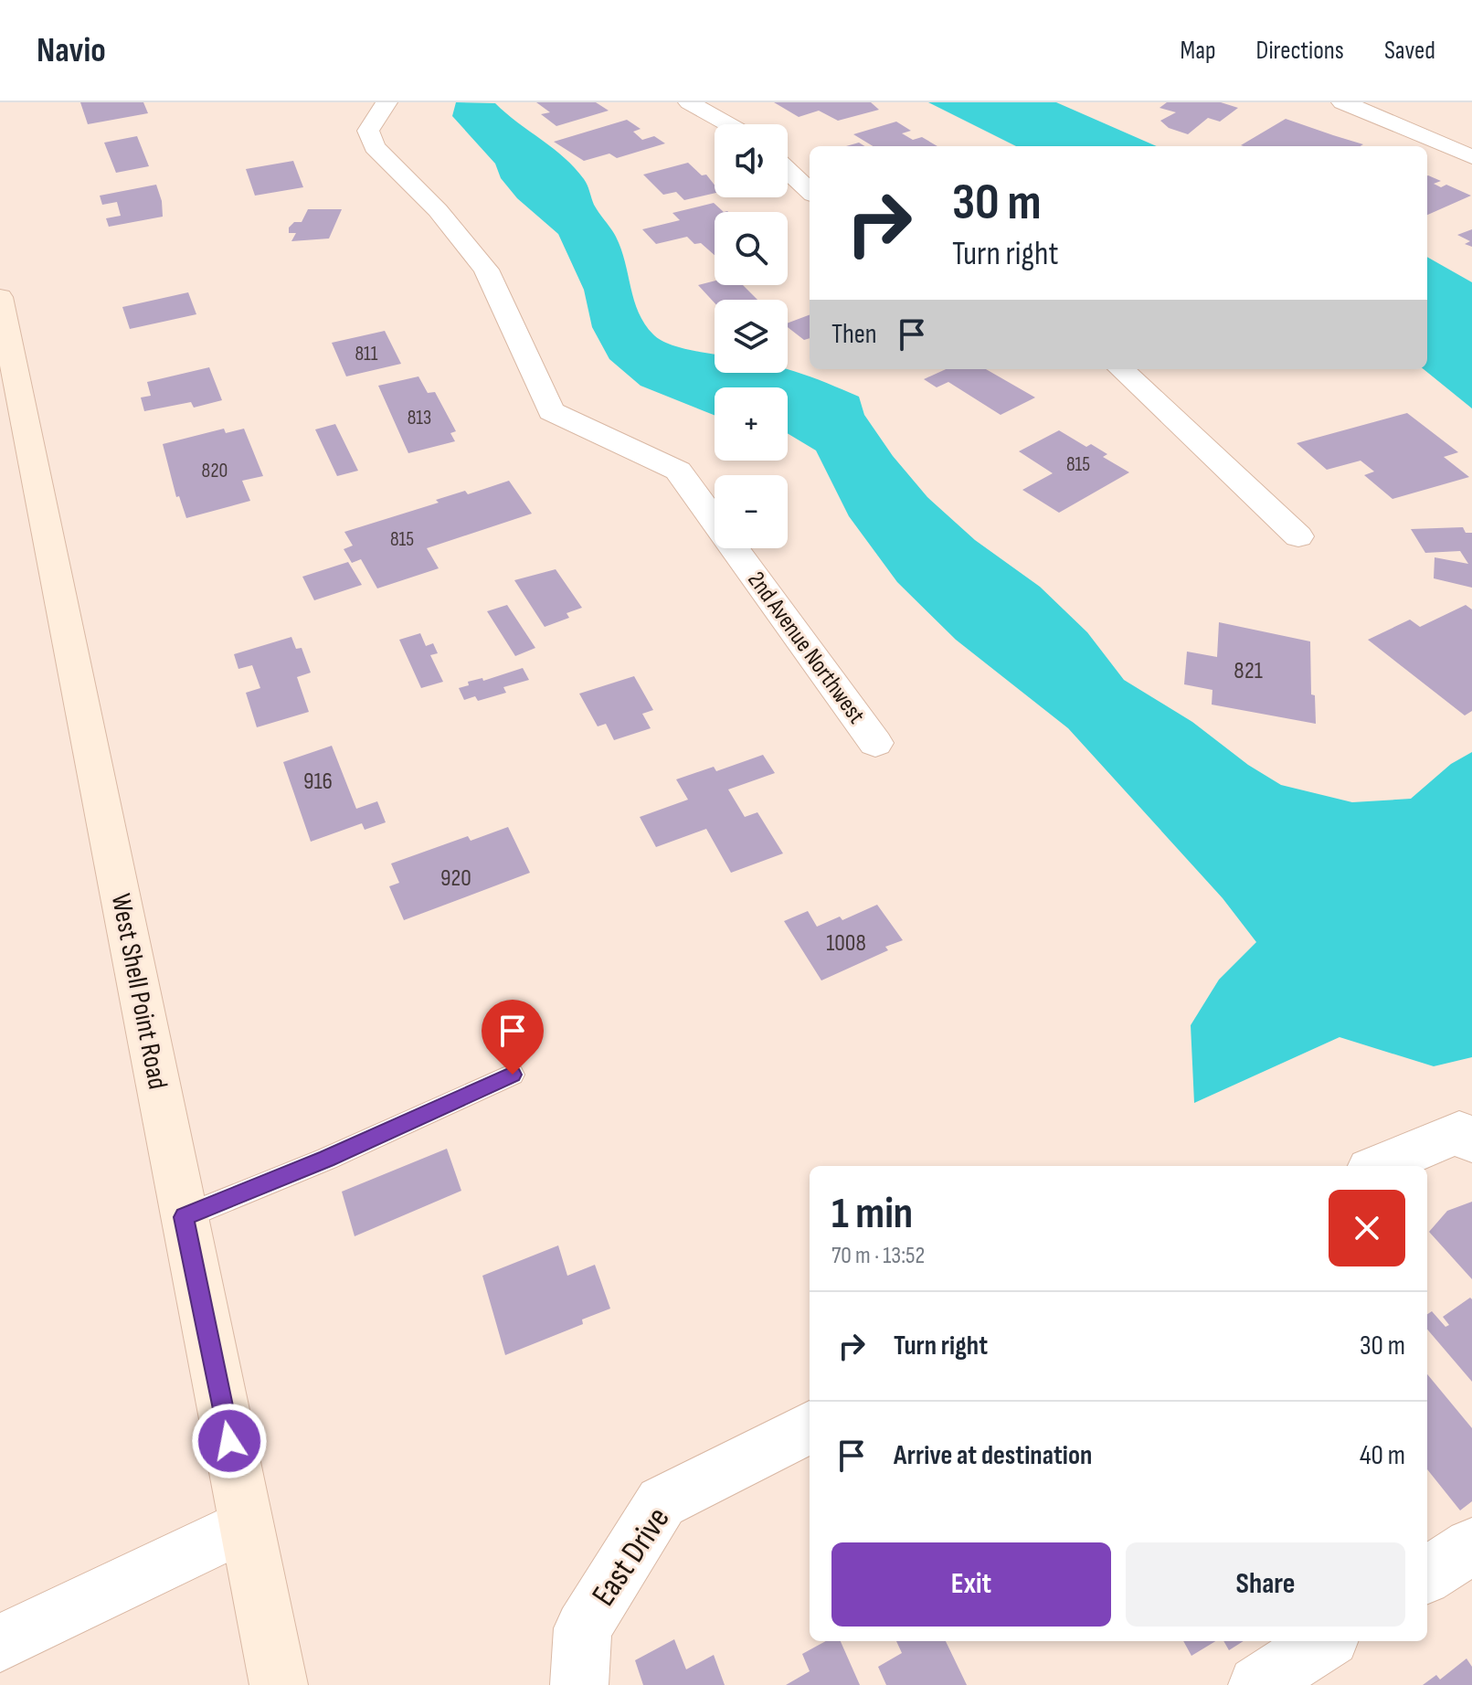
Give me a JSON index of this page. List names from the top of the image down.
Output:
{
  "streets": {
    "street": ["2nd Avenue Northwest", "West Shell Point Road", "East Drive"]
  },
  "house_numbers": [
    "811",
    "813",
    "815",
    "820",
    "815",
    "821",
    "916",
    "920",
    "1008"
  ],
  "page": {
    "header": "Navio",
    "nav": ["Map", "Directions", "Saved"],
    "map_buttons": ["+", "−"],
    "turn": ["30 m", "Turn right"],
    "then": "Then",
    "heading": ["1 min", "70 m · 13:52"],
    "list": [
      {
        "name": "Turn right",
        "value": "30 m"
      },
      {
        "name": "Arrive at destination",
        "value": "40 m"
      }
    ],
    "buttons": ["Exit", "Share"]
  }
}
